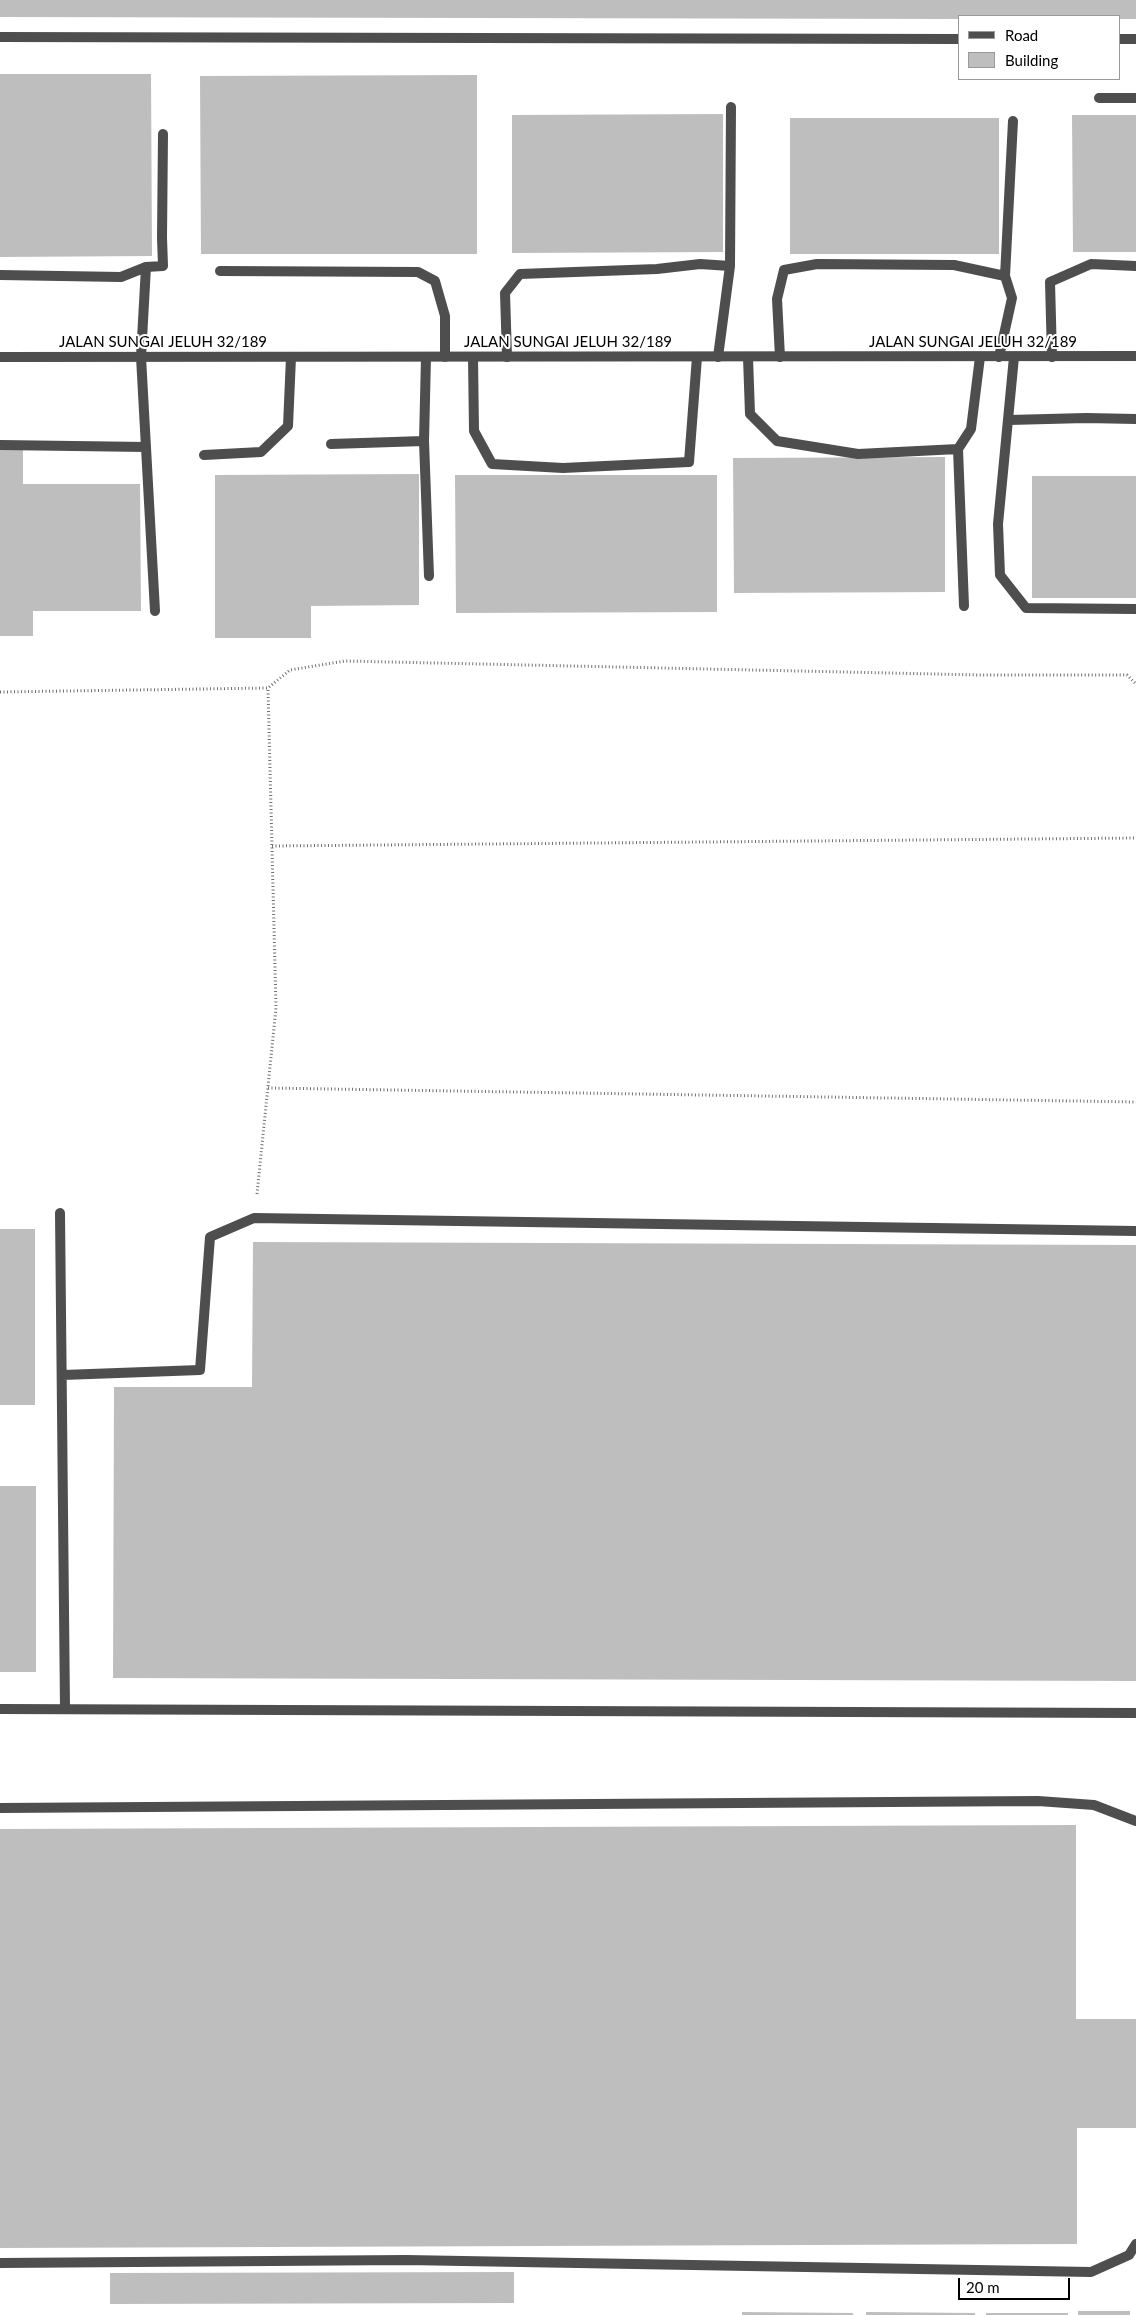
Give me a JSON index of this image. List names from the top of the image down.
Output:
{
  "streets": {
    "street": ["JALAN SUNGAI JELUH 32/189"]
  },
  "legend": ["Road", "Building"],
  "scale_bar": "20 m"
}
